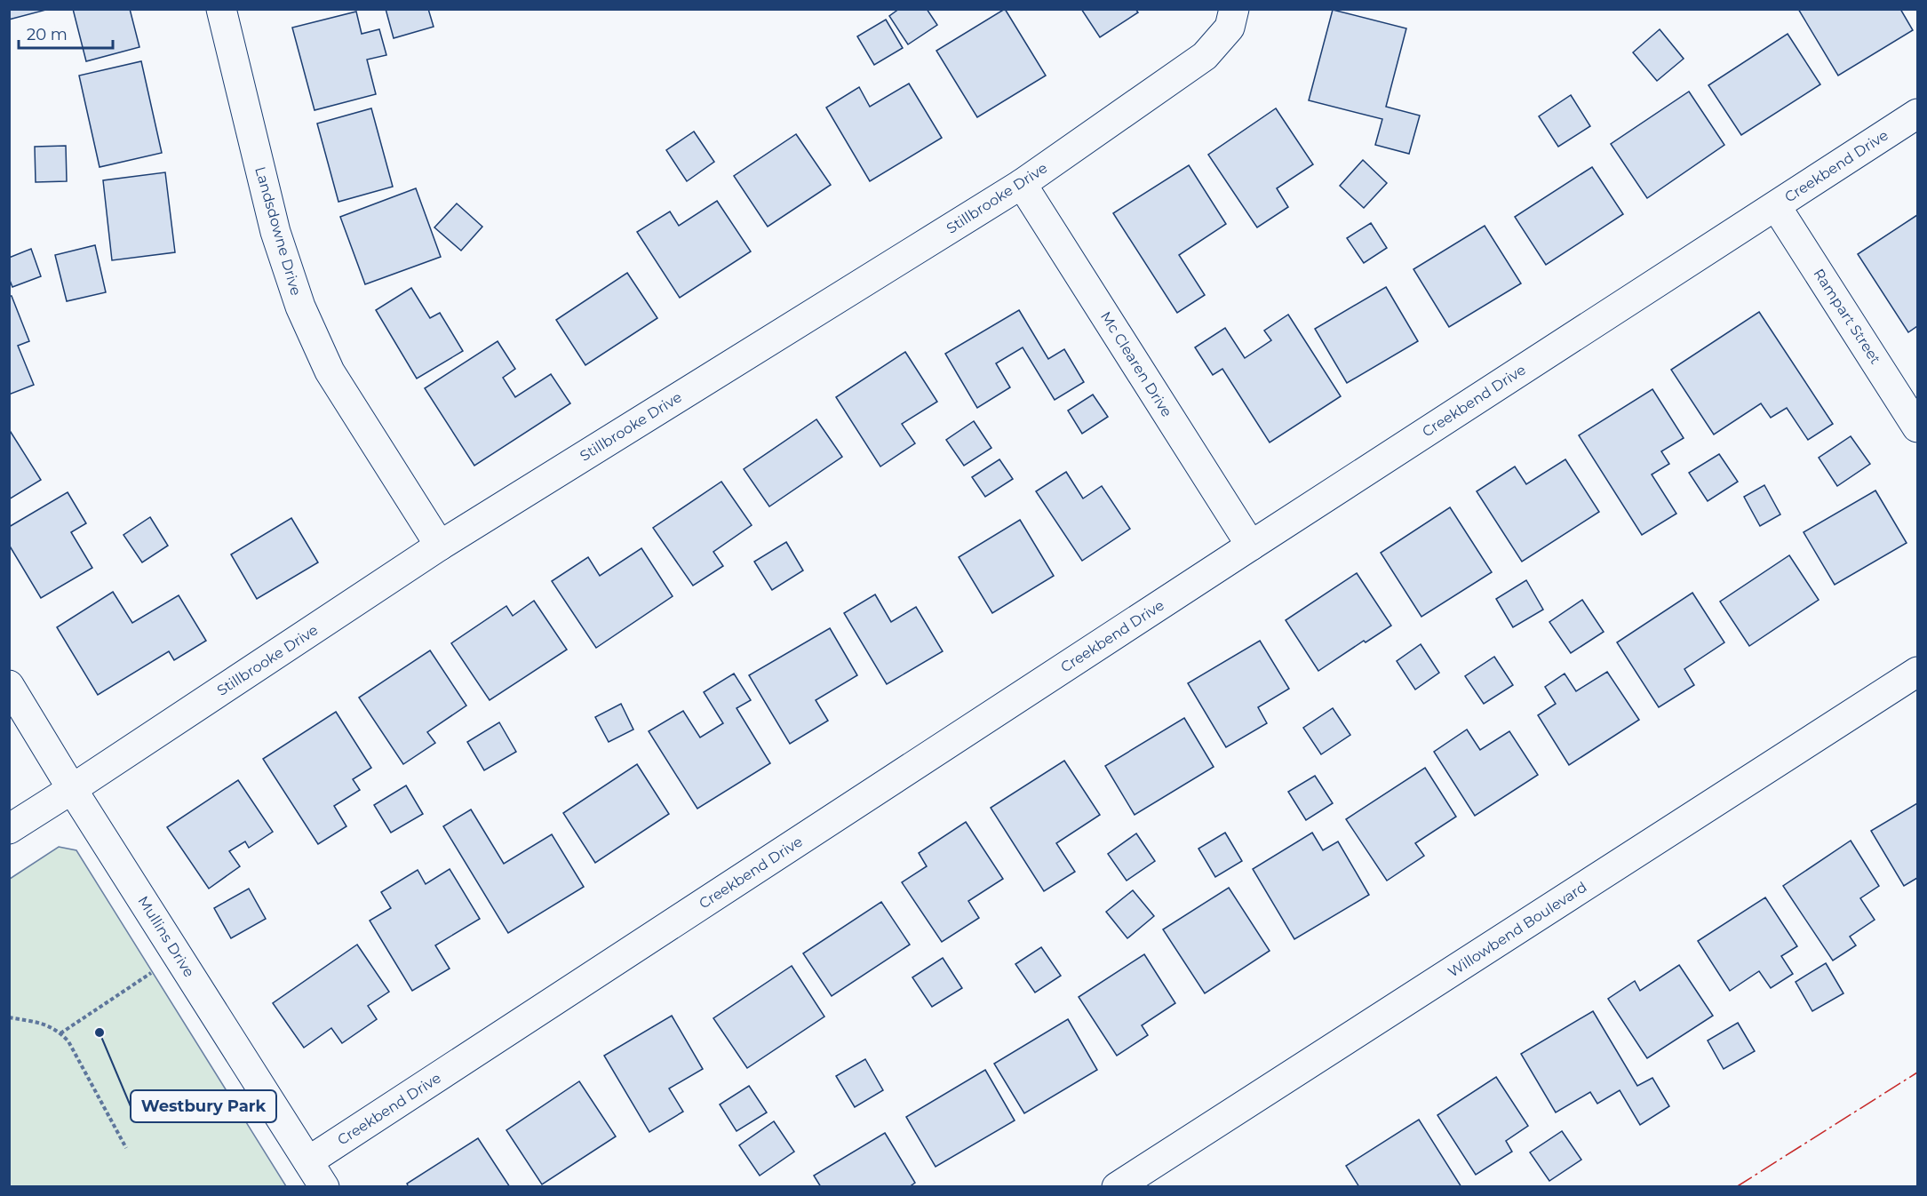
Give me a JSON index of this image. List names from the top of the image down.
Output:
{
  "streets": {
    "street": [
      "Creekbend Drive",
      "Stillbrooke Drive",
      "Landsdowne Drive",
      "Rampart Street",
      "Mc Clearen Drive",
      "Willowbend Boulevard",
      "Mullins Drive"
    ]
  },
  "crossings": [
    ["Creekbend Drive", "Rampart Street"],
    ["Creekbend Drive", "Mc Clearen Drive"],
    ["Creekbend Drive", "Mullins Drive"],
    ["Stillbrooke Drive", "Landsdowne Drive"],
    ["Stillbrooke Drive", "Mc Clearen Drive"],
    ["Stillbrooke Drive", "Mullins Drive"]
  ],
  "places": ["Westbury Park"],
  "scale_bar": "20 m"
}
